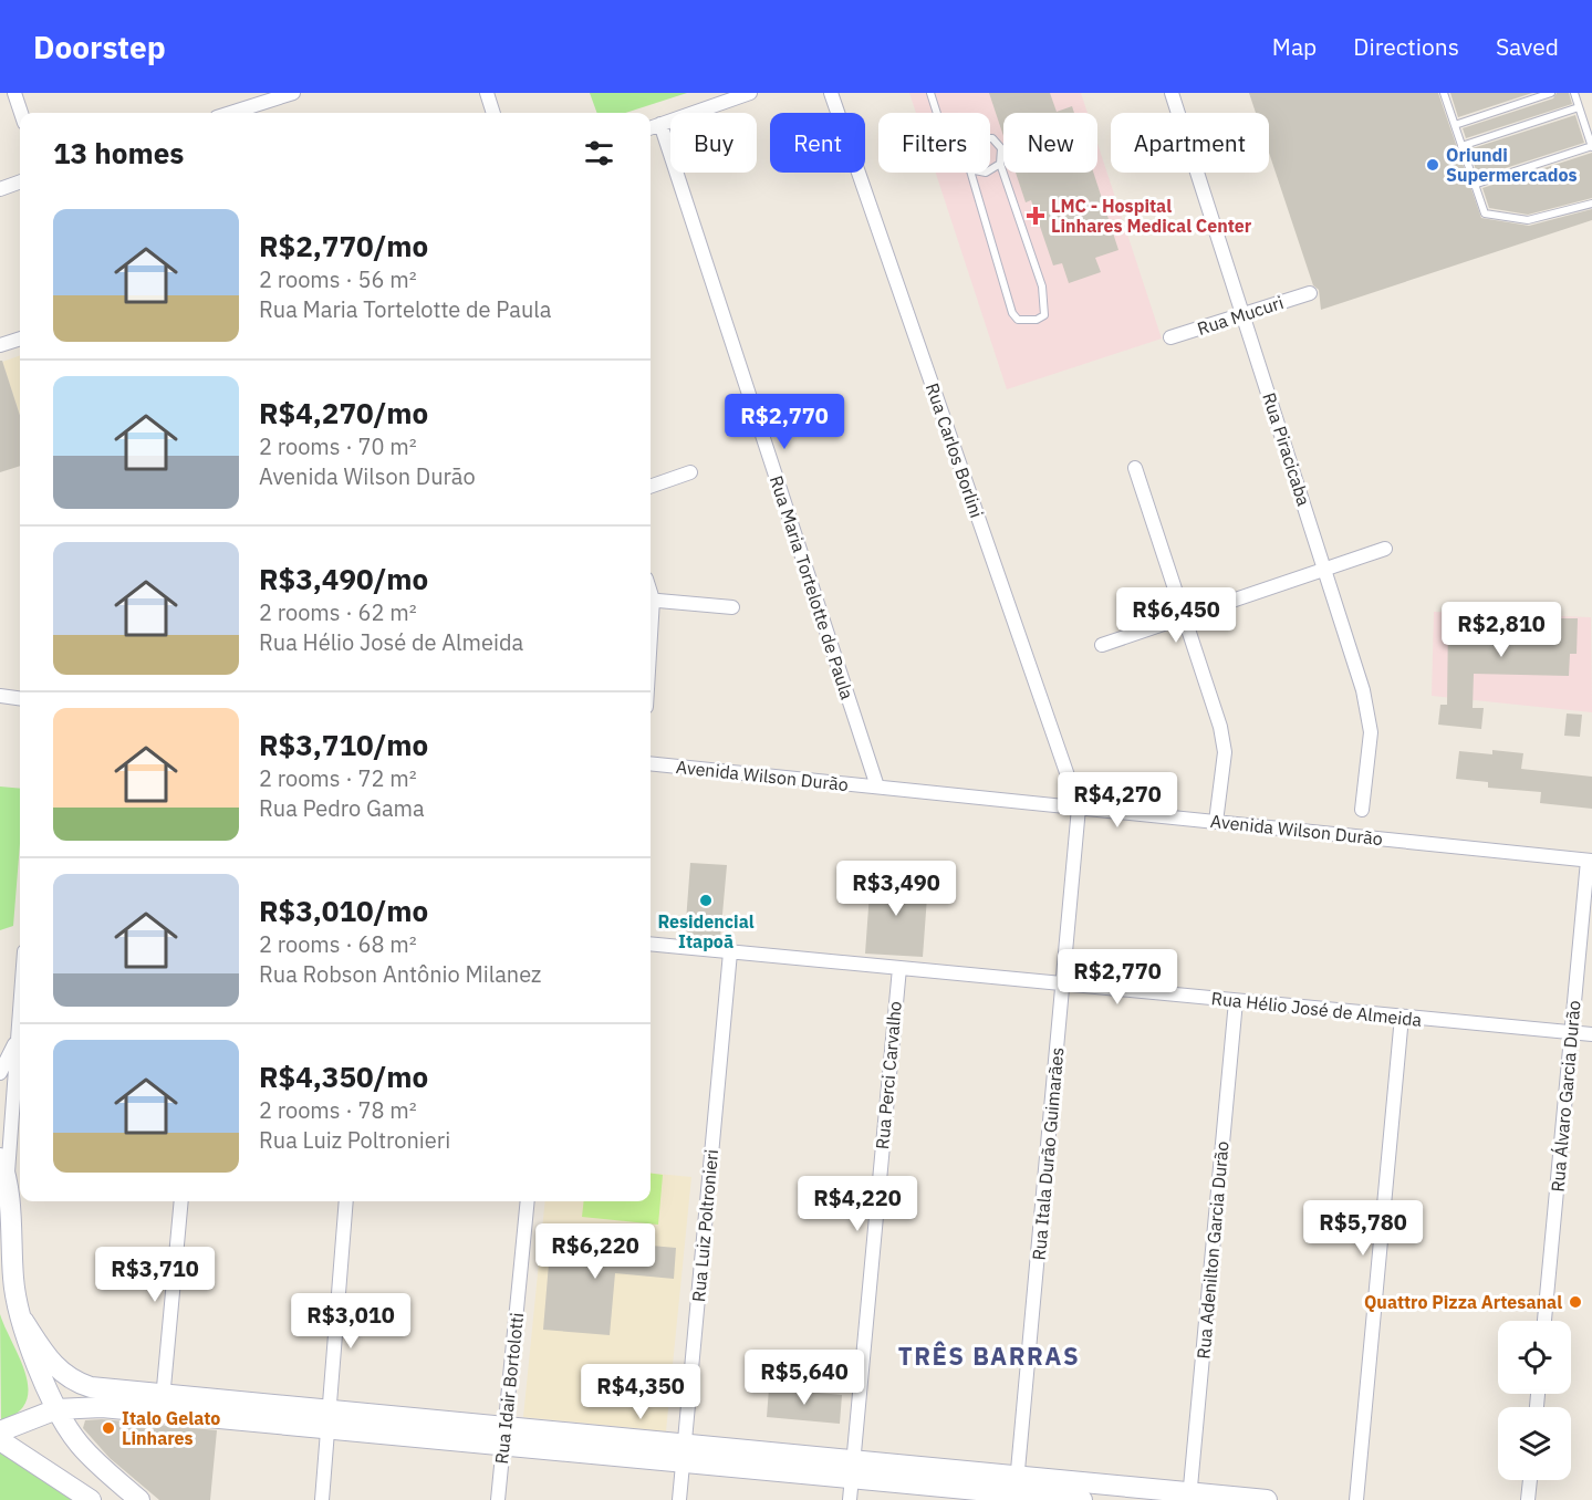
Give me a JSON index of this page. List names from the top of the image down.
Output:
{
  "streets": {
    "street": [
      "Rua Mucuri",
      "Rua Piracicaba",
      "Rua Carlos Borlini",
      "Rua Maria Tortelotte de Paula",
      "Avenida Wilson Durão",
      "Rua Hélio José de Almeida",
      "Rua Perci Carvalho",
      "Rua Álvaro Garcia Durão",
      "Rua Itala Durão Guimarães",
      "Rua Luiz Poltronieri",
      "Rua Adenilton Garcia Durão",
      "Rua Idair Bortolotti"
    ]
  },
  "crossings": [
    ["Rua Mucuri", "Rua Piracicaba"],
    ["Rua Carlos Borlini", "Avenida Wilson Durão"],
    ["Rua Carlos Borlini", "Rua Itala Durão Guimarães"],
    ["Rua Maria Tortelotte de Paula", "Avenida Wilson Durão"],
    ["Avenida Wilson Durão", "Rua Álvaro Garcia Durão"],
    ["Avenida Wilson Durão", "Rua Itala Durão Guimarães"],
    ["Rua Hélio José de Almeida", "Rua Perci Carvalho"],
    ["Rua Hélio José de Almeida", "Rua Álvaro Garcia Durão"],
    ["Rua Hélio José de Almeida", "Rua Itala Durão Guimarães"],
    ["Rua Hélio José de Almeida", "Rua Luiz Poltronieri"],
    ["Rua Hélio José de Almeida", "Rua Adenilton Garcia Durão"]
  ],
  "districts": ["TRÊS BARRAS"],
  "places": {
    "other": [
      "Oriundi Supermercados",
      "Residencial Itapoã",
      "Quattro Pizza Artesanal",
      "Italo Gelato Linhares"
    ],
    "health": ["LMC - Hospital Linhares Medical Center"]
  },
  "page": {
    "header": "Doorstep",
    "nav": ["Map", "Directions", "Saved"],
    "chip": [
      "Buy",
      "Rent",
      "Filters",
      "New",
      "Apartment"
    ],
    "heading": "13 homes",
    "list": [
      {
        "name": "R$2,770/mo",
        "note": "2 rooms · 56 m² · Rua Maria Tortelotte de Paula"
      },
      {
        "name": "R$4,270/mo",
        "note": "2 rooms · 70 m² · Avenida Wilson Durão"
      },
      {
        "name": "R$3,490/mo",
        "note": "2 rooms · 62 m² · Rua Hélio José de Almeida"
      },
      {
        "name": "R$3,710/mo",
        "note": "2 rooms · 72 m² · Rua Pedro Gama"
      },
      {
        "name": "R$3,010/mo",
        "note": "2 rooms · 68 m² · Rua Robson Antônio Milanez"
      },
      {
        "name": "R$4,350/mo",
        "note": "2 rooms · 78 m² · Rua Luiz Poltronieri"
      }
    ],
    "price": [
      "R$2,770",
      "R$6,450",
      "R$2,810",
      "R$4,270",
      "R$3,490",
      "R$2,770",
      "R$4,220",
      "R$5,780",
      "R$6,220",
      "R$3,710",
      "R$3,010",
      "R$5,640",
      "R$4,350"
    ]
  }
}
